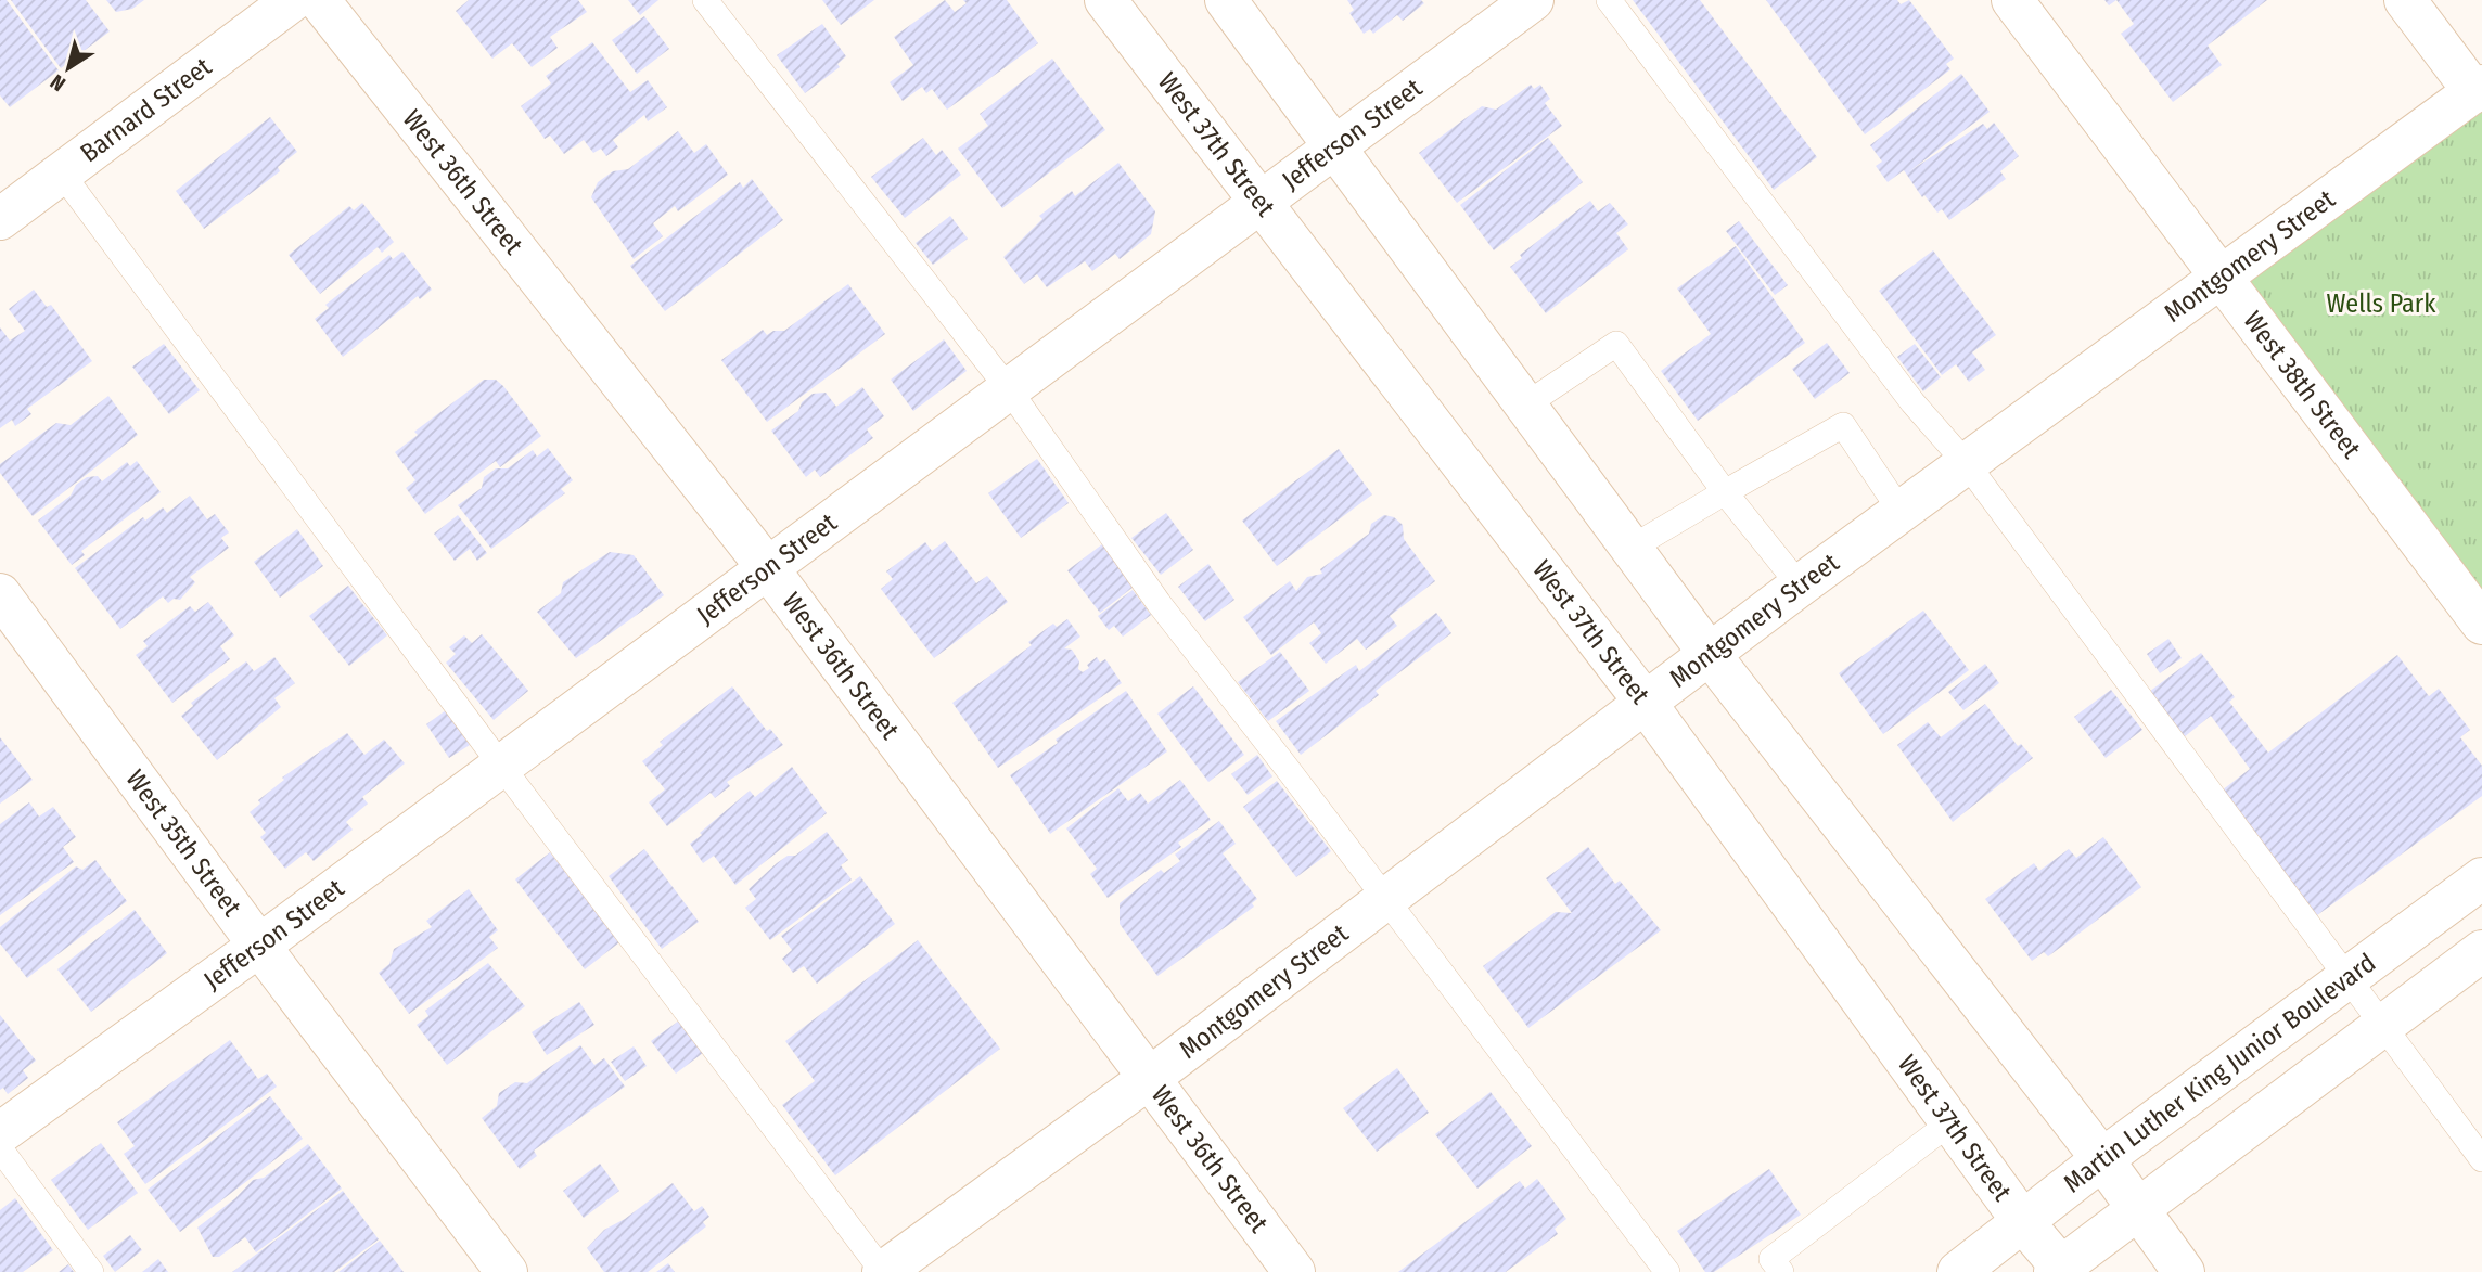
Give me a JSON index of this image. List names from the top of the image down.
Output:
{
  "streets": {
    "main road": [
      "Barnard Street",
      "Jefferson Street",
      "West 37th Street",
      "West 36th Street",
      "Montgomery Street",
      "West 38th Street",
      "West 35th Street",
      "Martin Luther King Junior Boulevard"
    ]
  },
  "crossings": [
    ["Jefferson Street", "West 37th Street"],
    ["Jefferson Street", "West 36th Street"],
    ["Jefferson Street", "West 35th Street"],
    ["West 37th Street", "Montgomery Street"],
    ["West 37th Street", "Martin Luther King Junior Boulevard"],
    ["West 36th Street", "Montgomery Street"],
    ["Montgomery Street", "West 38th Street"]
  ],
  "parks": ["Wells Park"],
  "north": "bottom left"
}
